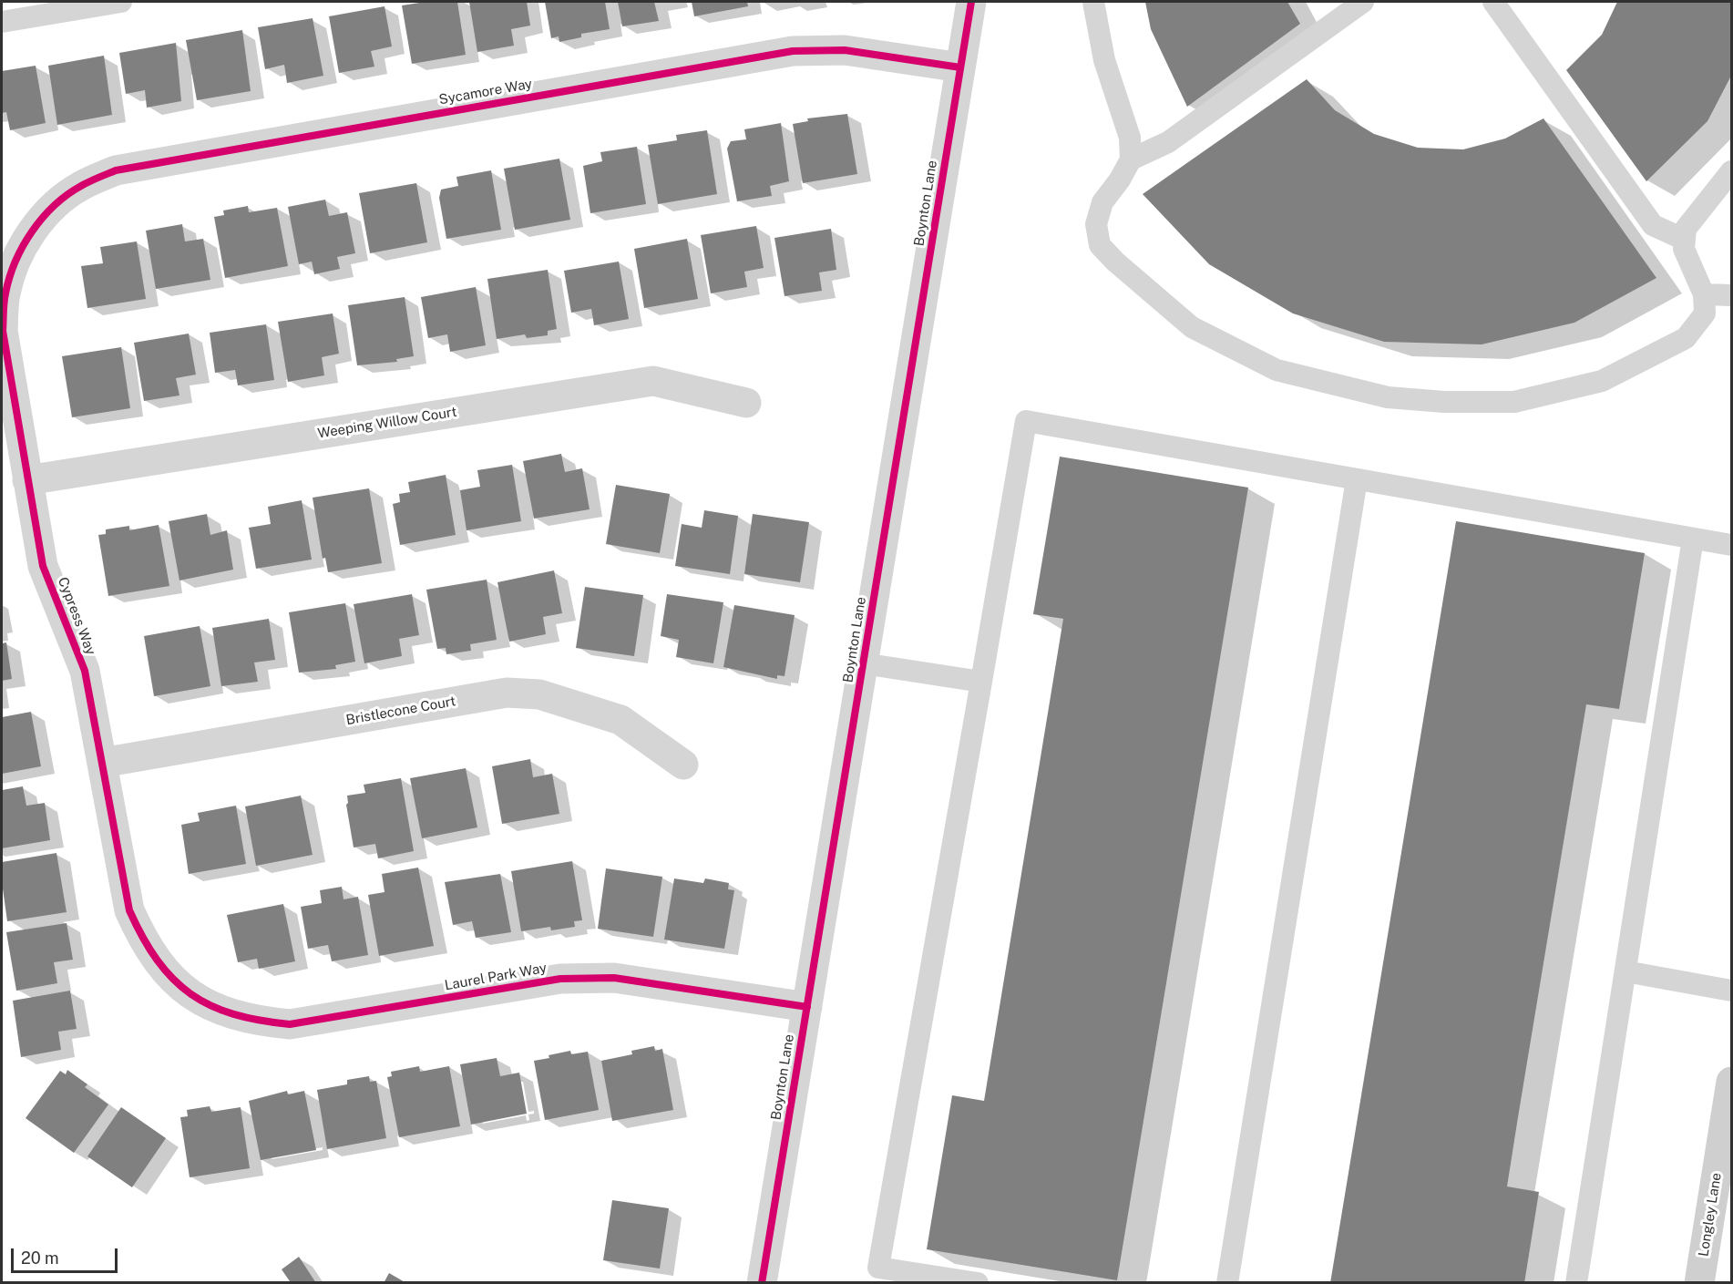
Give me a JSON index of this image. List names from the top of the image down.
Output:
{
  "streets": {
    "main road": ["Longley Lane"],
    "street": [
      "Sycamore Way",
      "Boynton Lane",
      "Weeping Willow Court",
      "Cypress Way",
      "Bristlecone Court",
      "Laurel Park Way"
    ]
  },
  "crossings": [
    ["Sycamore Way", "Boynton Lane"],
    ["Sycamore Way", "Cypress Way"],
    ["Boynton Lane", "Laurel Park Way"],
    ["Weeping Willow Court", "Cypress Way"],
    ["Cypress Way", "Bristlecone Court"],
    ["Cypress Way", "Laurel Park Way"]
  ],
  "scale_bar": "20 m"
}
